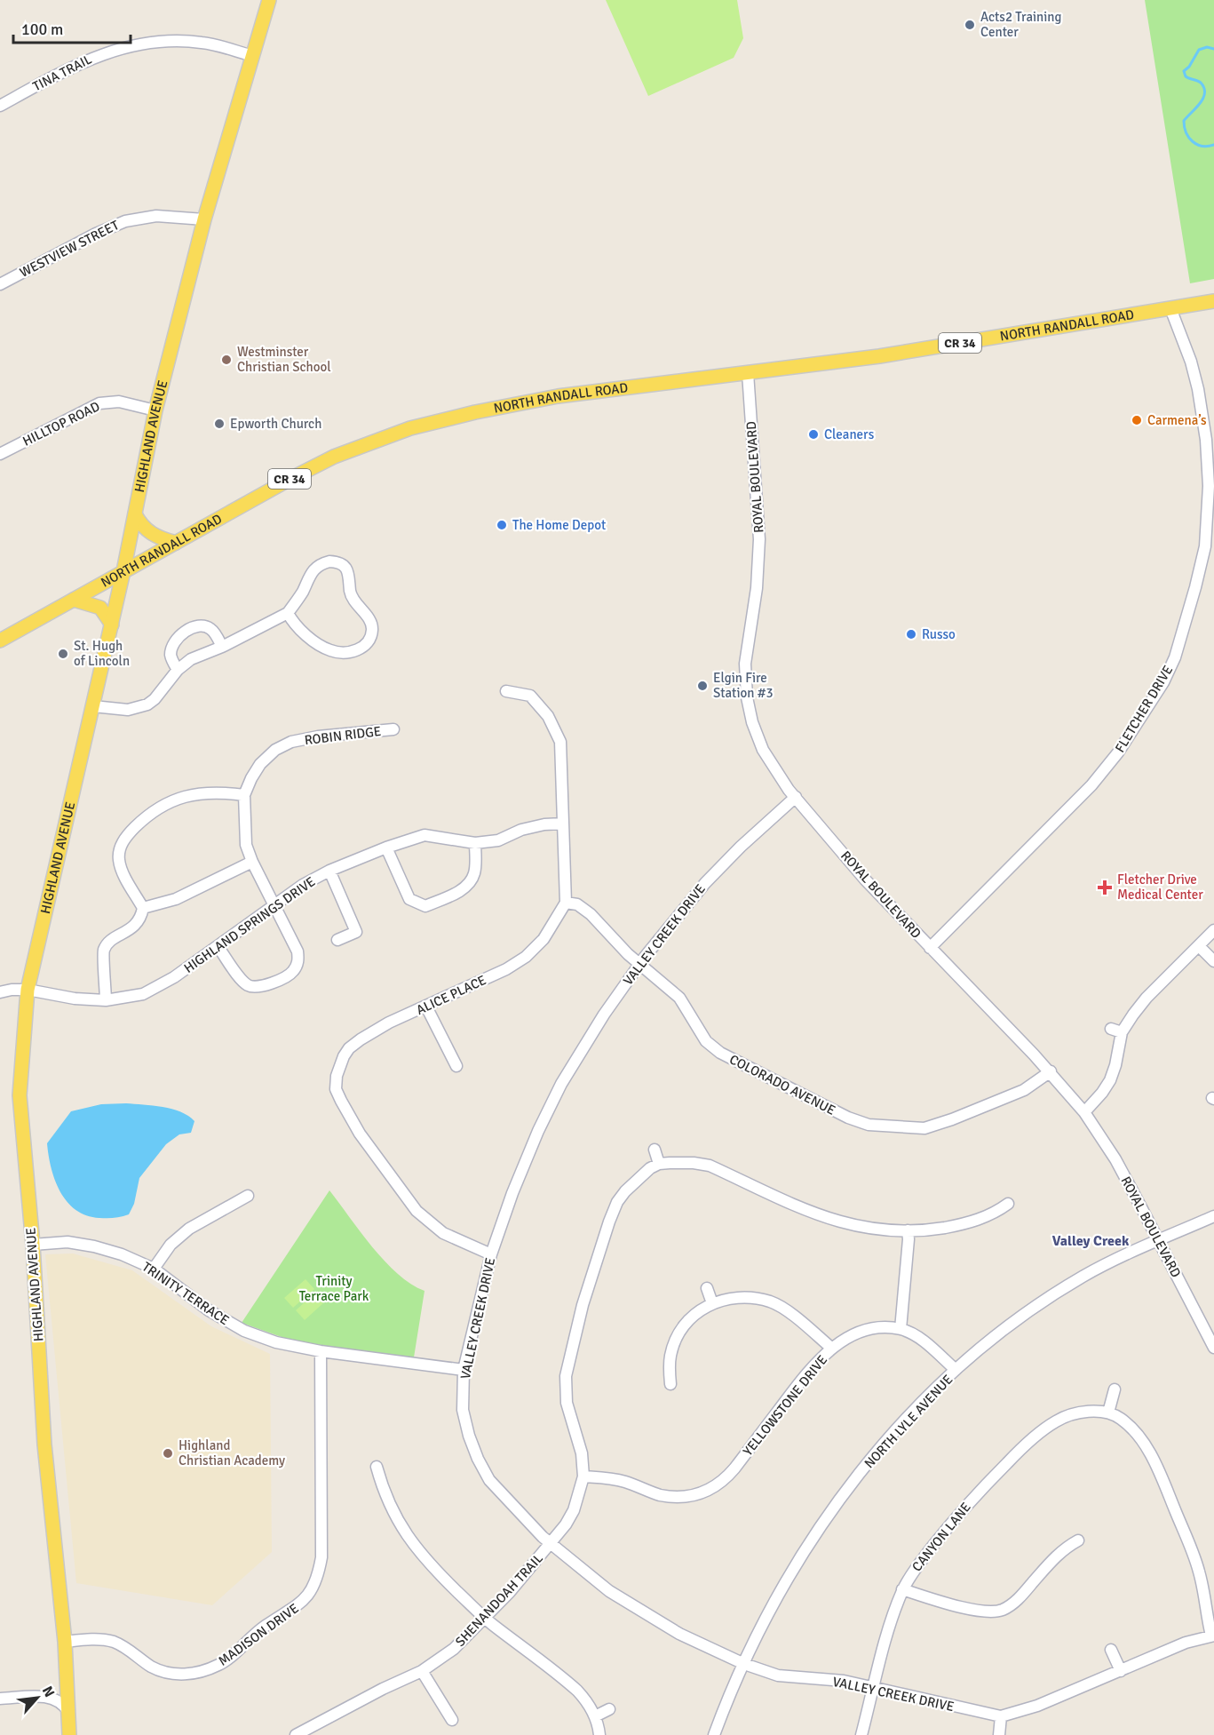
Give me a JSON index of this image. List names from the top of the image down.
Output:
{
  "streets": {
    "main road": ["NORTH RANDALL ROAD", "CR 34", "HIGHLAND AVENUE"],
    "street": [
      "TINA TRAIL",
      "WESTVIEW STREET",
      "HILLTOP ROAD",
      "ROYAL BOULEVARD",
      "FLETCHER DRIVE",
      "ROBIN RIDGE",
      "HIGHLAND SPRINGS DRIVE",
      "VALLEY CREEK DRIVE",
      "ALICE PLACE",
      "COLORADO AVENUE",
      "TRINITY TERRACE",
      "YELLOWSTONE DRIVE",
      "NORTH LYLE AVENUE",
      "CANYON LANE",
      "SHENANDOAH TRAIL",
      "MADISON DRIVE"
    ]
  },
  "crossings": [
    ["TINA TRAIL", "HIGHLAND AVENUE"],
    ["WESTVIEW STREET", "HIGHLAND AVENUE"],
    ["NORTH RANDALL ROAD", "CR 34"],
    ["NORTH RANDALL ROAD", "HIGHLAND AVENUE"],
    ["NORTH RANDALL ROAD", "ROYAL BOULEVARD"],
    ["NORTH RANDALL ROAD", "FLETCHER DRIVE"],
    ["CR 34", "FLETCHER DRIVE"],
    ["HILLTOP ROAD", "HIGHLAND AVENUE"],
    ["HIGHLAND AVENUE", "HIGHLAND SPRINGS DRIVE"],
    ["HIGHLAND AVENUE", "TRINITY TERRACE"],
    ["HIGHLAND AVENUE", "MADISON DRIVE"],
    ["ROYAL BOULEVARD", "FLETCHER DRIVE"],
    ["ROYAL BOULEVARD", "VALLEY CREEK DRIVE"],
    ["ROYAL BOULEVARD", "COLORADO AVENUE"],
    ["ROYAL BOULEVARD", "NORTH LYLE AVENUE"],
    ["ROBIN RIDGE", "HIGHLAND SPRINGS DRIVE"],
    ["VALLEY CREEK DRIVE", "ALICE PLACE"],
    ["VALLEY CREEK DRIVE", "COLORADO AVENUE"],
    ["VALLEY CREEK DRIVE", "TRINITY TERRACE"],
    ["VALLEY CREEK DRIVE", "NORTH LYLE AVENUE"],
    ["VALLEY CREEK DRIVE", "CANYON LANE"],
    ["VALLEY CREEK DRIVE", "SHENANDOAH TRAIL"],
    ["ALICE PLACE", "COLORADO AVENUE"],
    ["TRINITY TERRACE", "MADISON DRIVE"],
    ["YELLOWSTONE DRIVE", "SHENANDOAH TRAIL"]
  ],
  "districts": ["Valley Creek"],
  "parks": ["Trinity Terrace Park"],
  "places": {
    "other": [
      "Acts2 Training Center",
      "Westminster Christian School",
      "Carmena’s",
      "Epworth Church",
      "Cleaners",
      "The Home Depot",
      "Russo",
      "St. Hugh of Lincoln",
      "Elgin Fire Station #3",
      "Highland Christian Academy"
    ],
    "health": ["Fletcher Drive Medical Center"]
  },
  "scale_bar": "100 m",
  "north": "top right"
}
